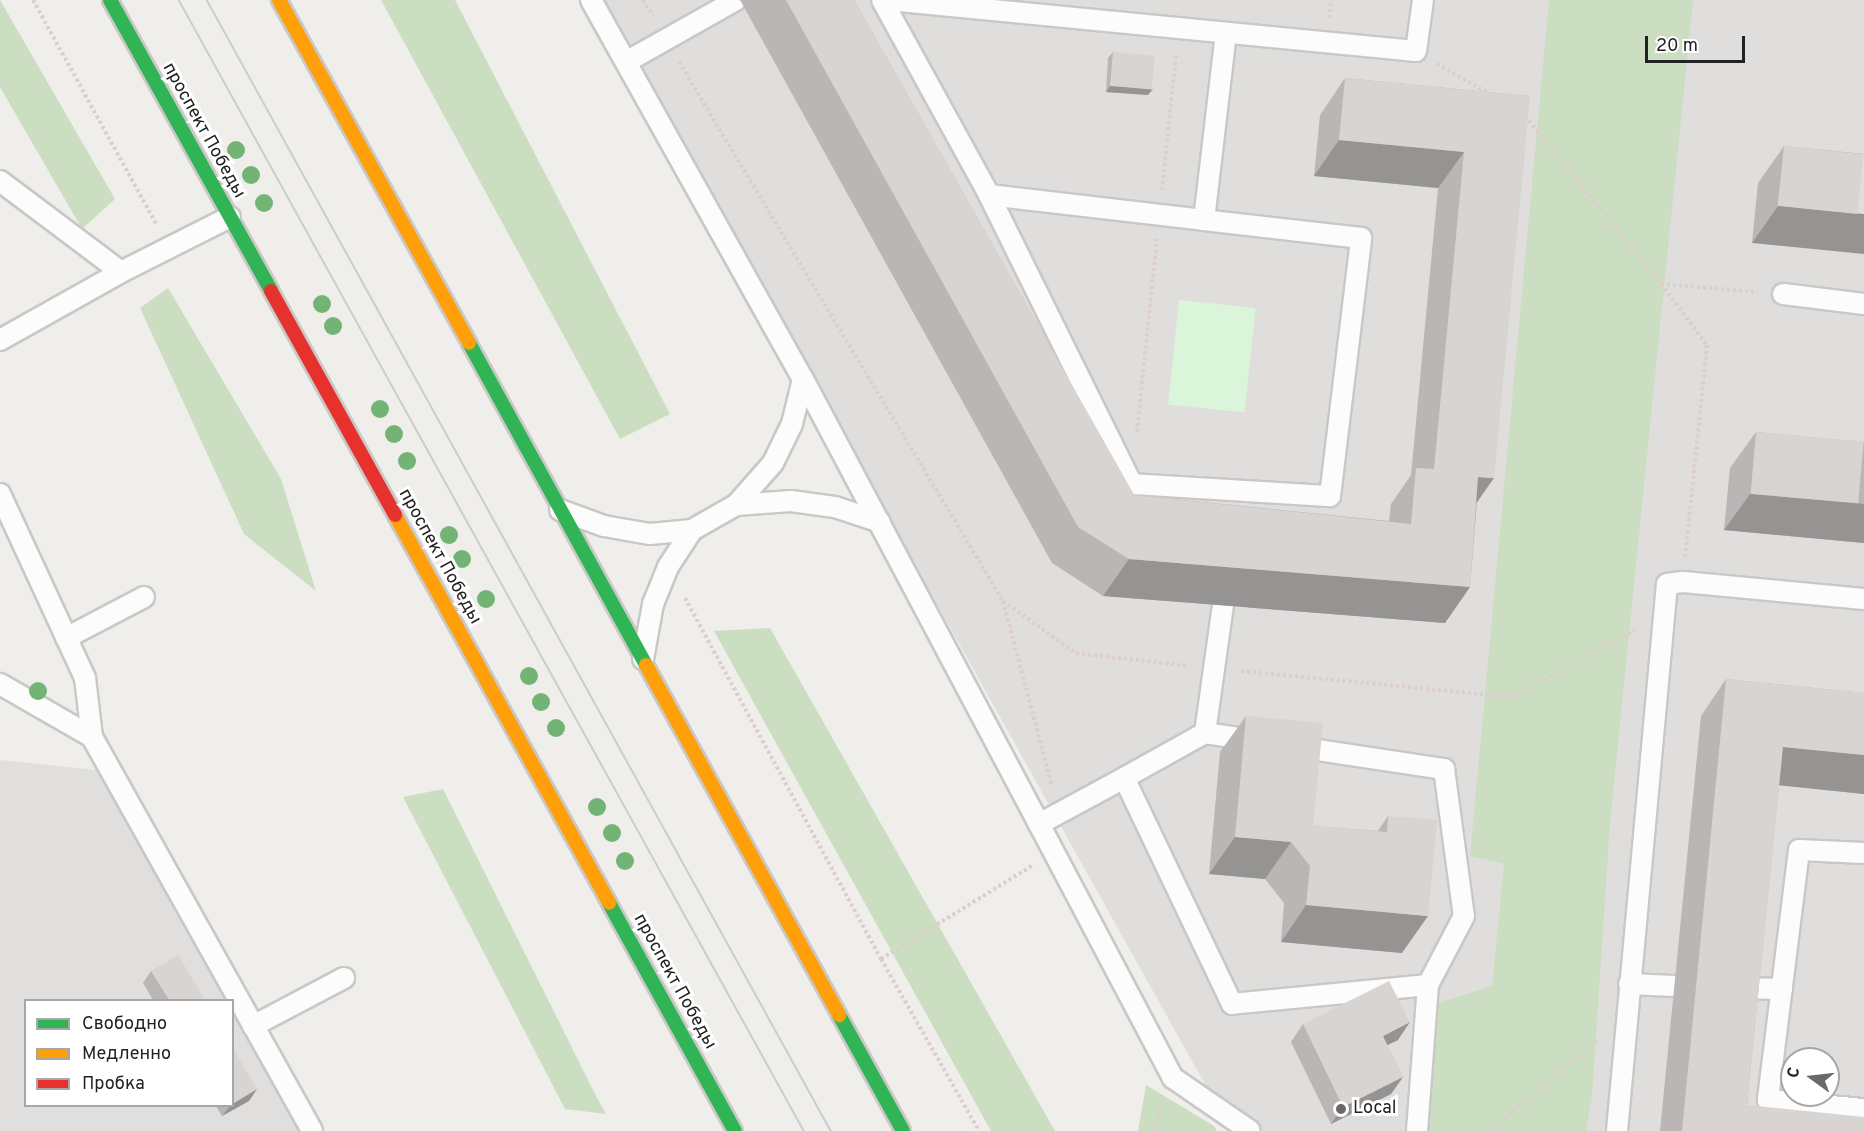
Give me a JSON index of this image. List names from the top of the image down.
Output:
{
  "streets": {
    "main road": ["проспект Победы"]
  },
  "places": ["Local"],
  "legend": ["Свободно", "Медленно", "Пробка"],
  "scale_bar": "20 m",
  "north": "left"
}
